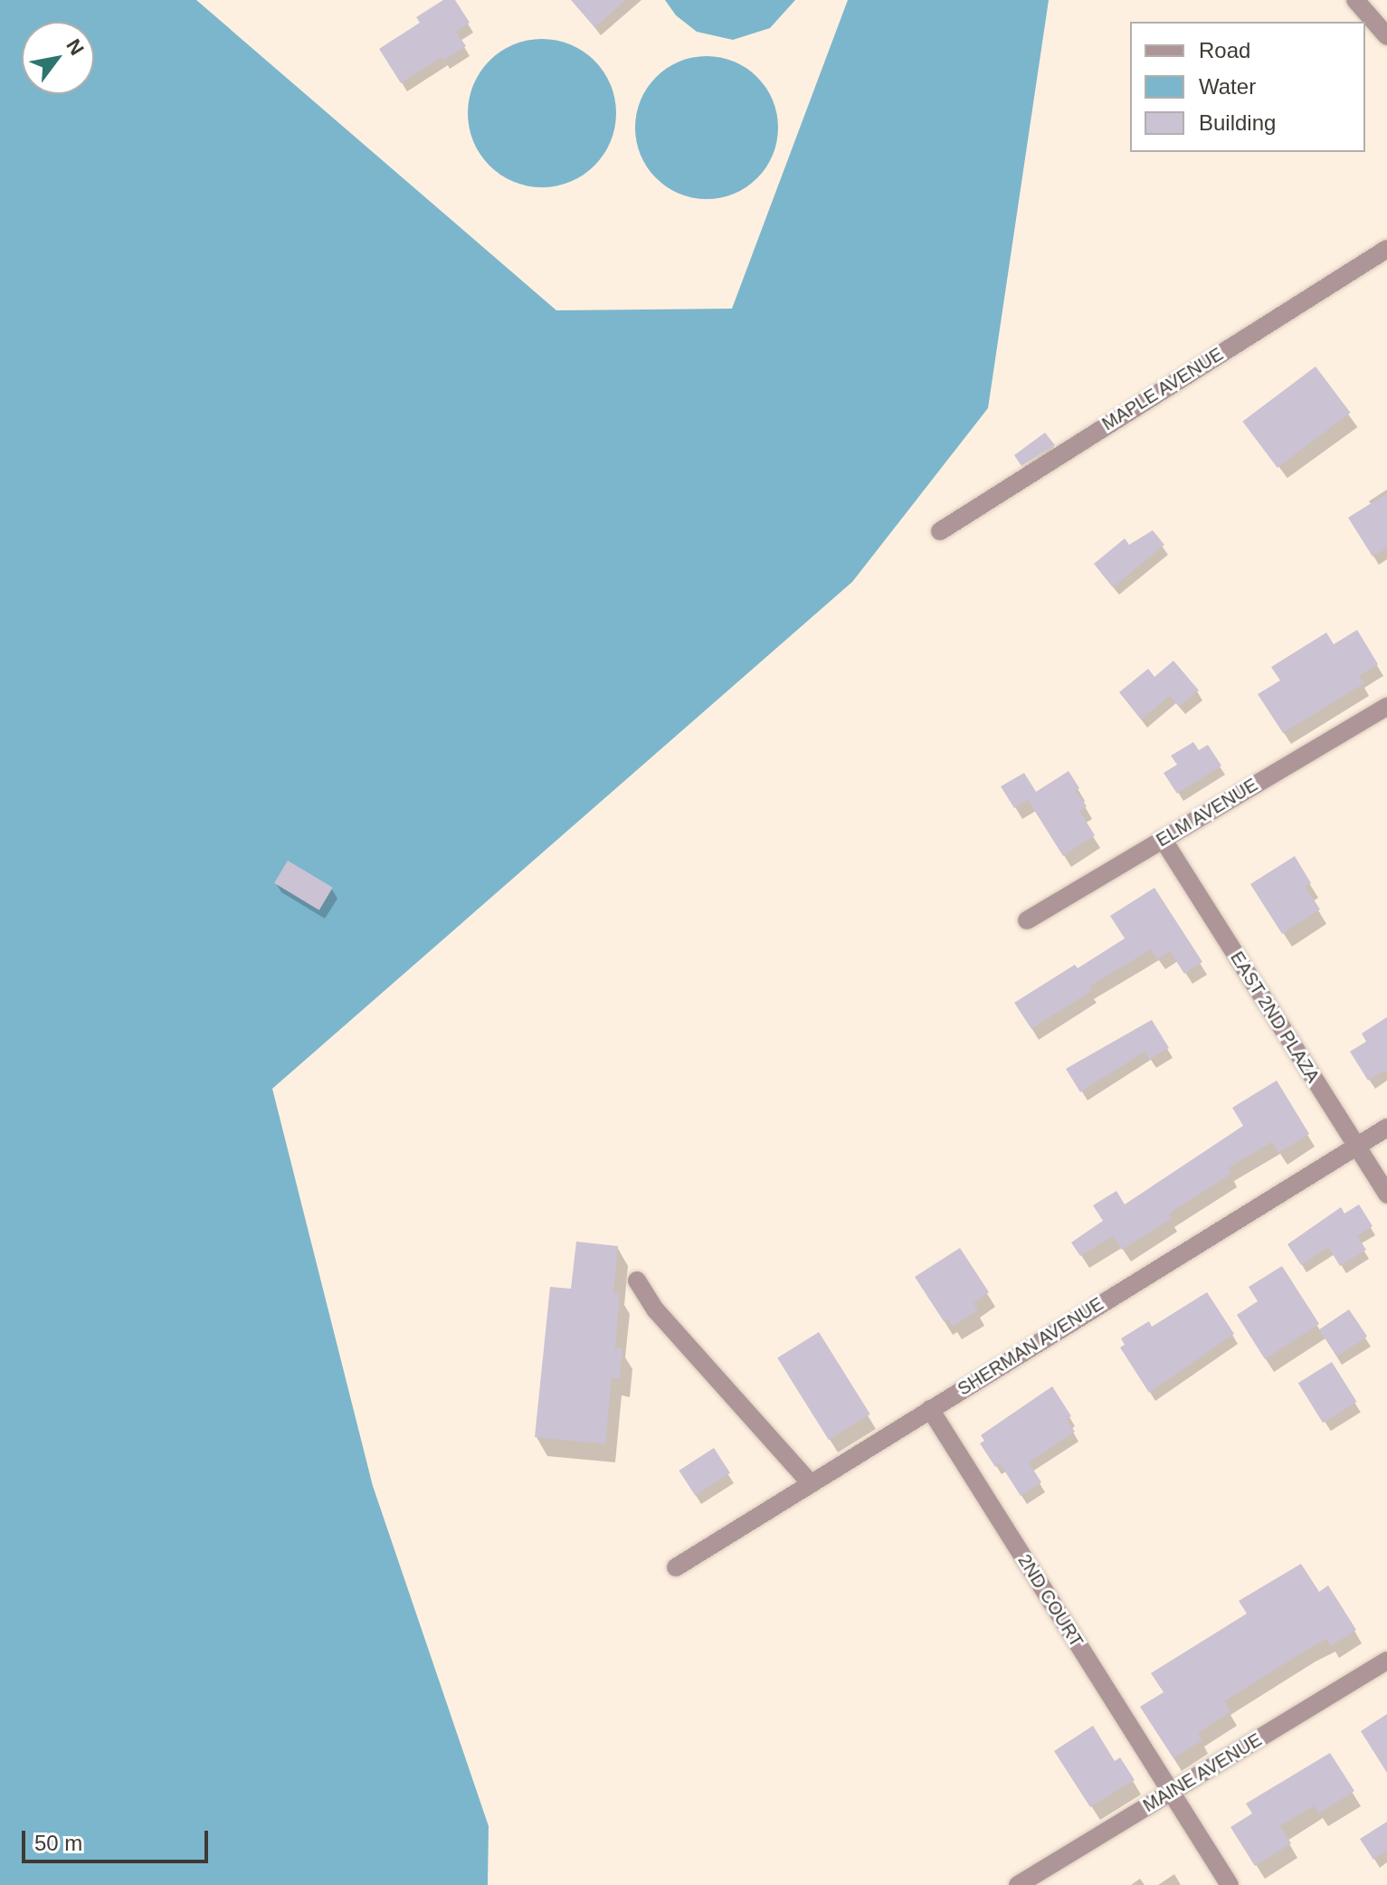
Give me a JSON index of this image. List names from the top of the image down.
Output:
{
  "streets": {
    "street": [
      "MAPLE AVENUE",
      "ELM AVENUE",
      "EAST 2ND PLAZA",
      "SHERMAN AVENUE",
      "2ND COURT",
      "MAINE AVENUE"
    ]
  },
  "crossings": [
    ["ELM AVENUE", "EAST 2ND PLAZA"],
    ["EAST 2ND PLAZA", "SHERMAN AVENUE"],
    ["SHERMAN AVENUE", "2ND COURT"],
    ["2ND COURT", "MAINE AVENUE"]
  ],
  "legend": ["Road", "Water", "Building"],
  "scale_bar": "50 m",
  "north": "top right"
}
